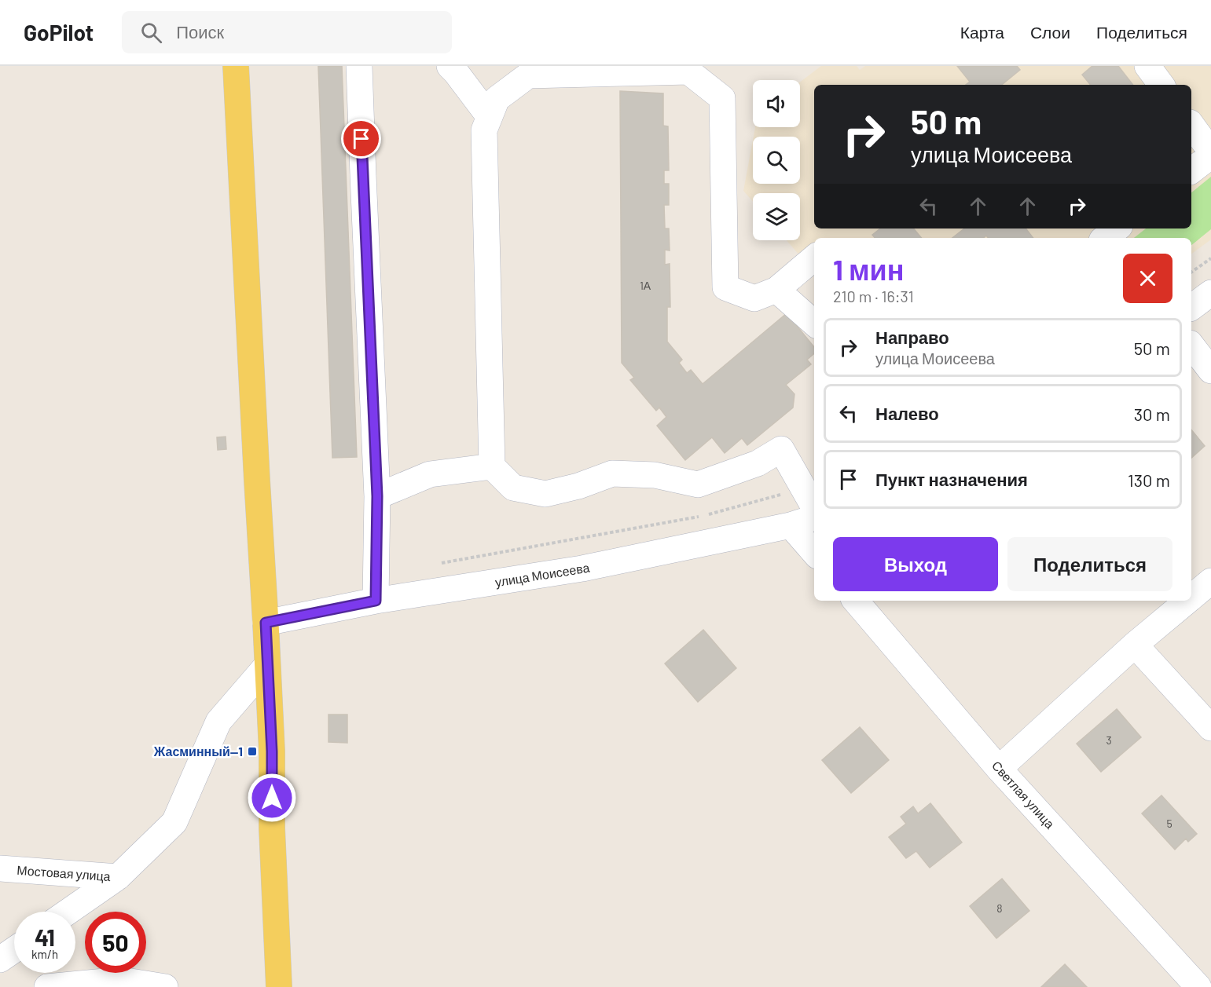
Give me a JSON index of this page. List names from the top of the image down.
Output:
{
  "streets": {
    "street": ["улица Моисеева", "Светлая улица", "Мостовая улица"]
  },
  "places": {
    "transit": ["Жасминный—1"]
  },
  "house_numbers": [
    "1А",
    "3",
    "5",
    "8"
  ],
  "page": {
    "header": "GoPilot",
    "search": "Поиск",
    "nav": ["Карта", "Слои", "Поделиться"],
    "turn": ["50 m", "улица Моисеева"],
    "heading": ["1 мин", "210 m · 16:31"],
    "list": [
      {
        "name": "Направо",
        "note": "улица Моисеева",
        "value": "50 m"
      },
      {
        "name": "Налево",
        "value": "30 m"
      },
      {
        "name": "Пункт назначения",
        "value": "130 m"
      }
    ],
    "buttons": ["Выход", "Поделиться"],
    "speed": "41 km/h",
    "limit": "50"
  }
}
